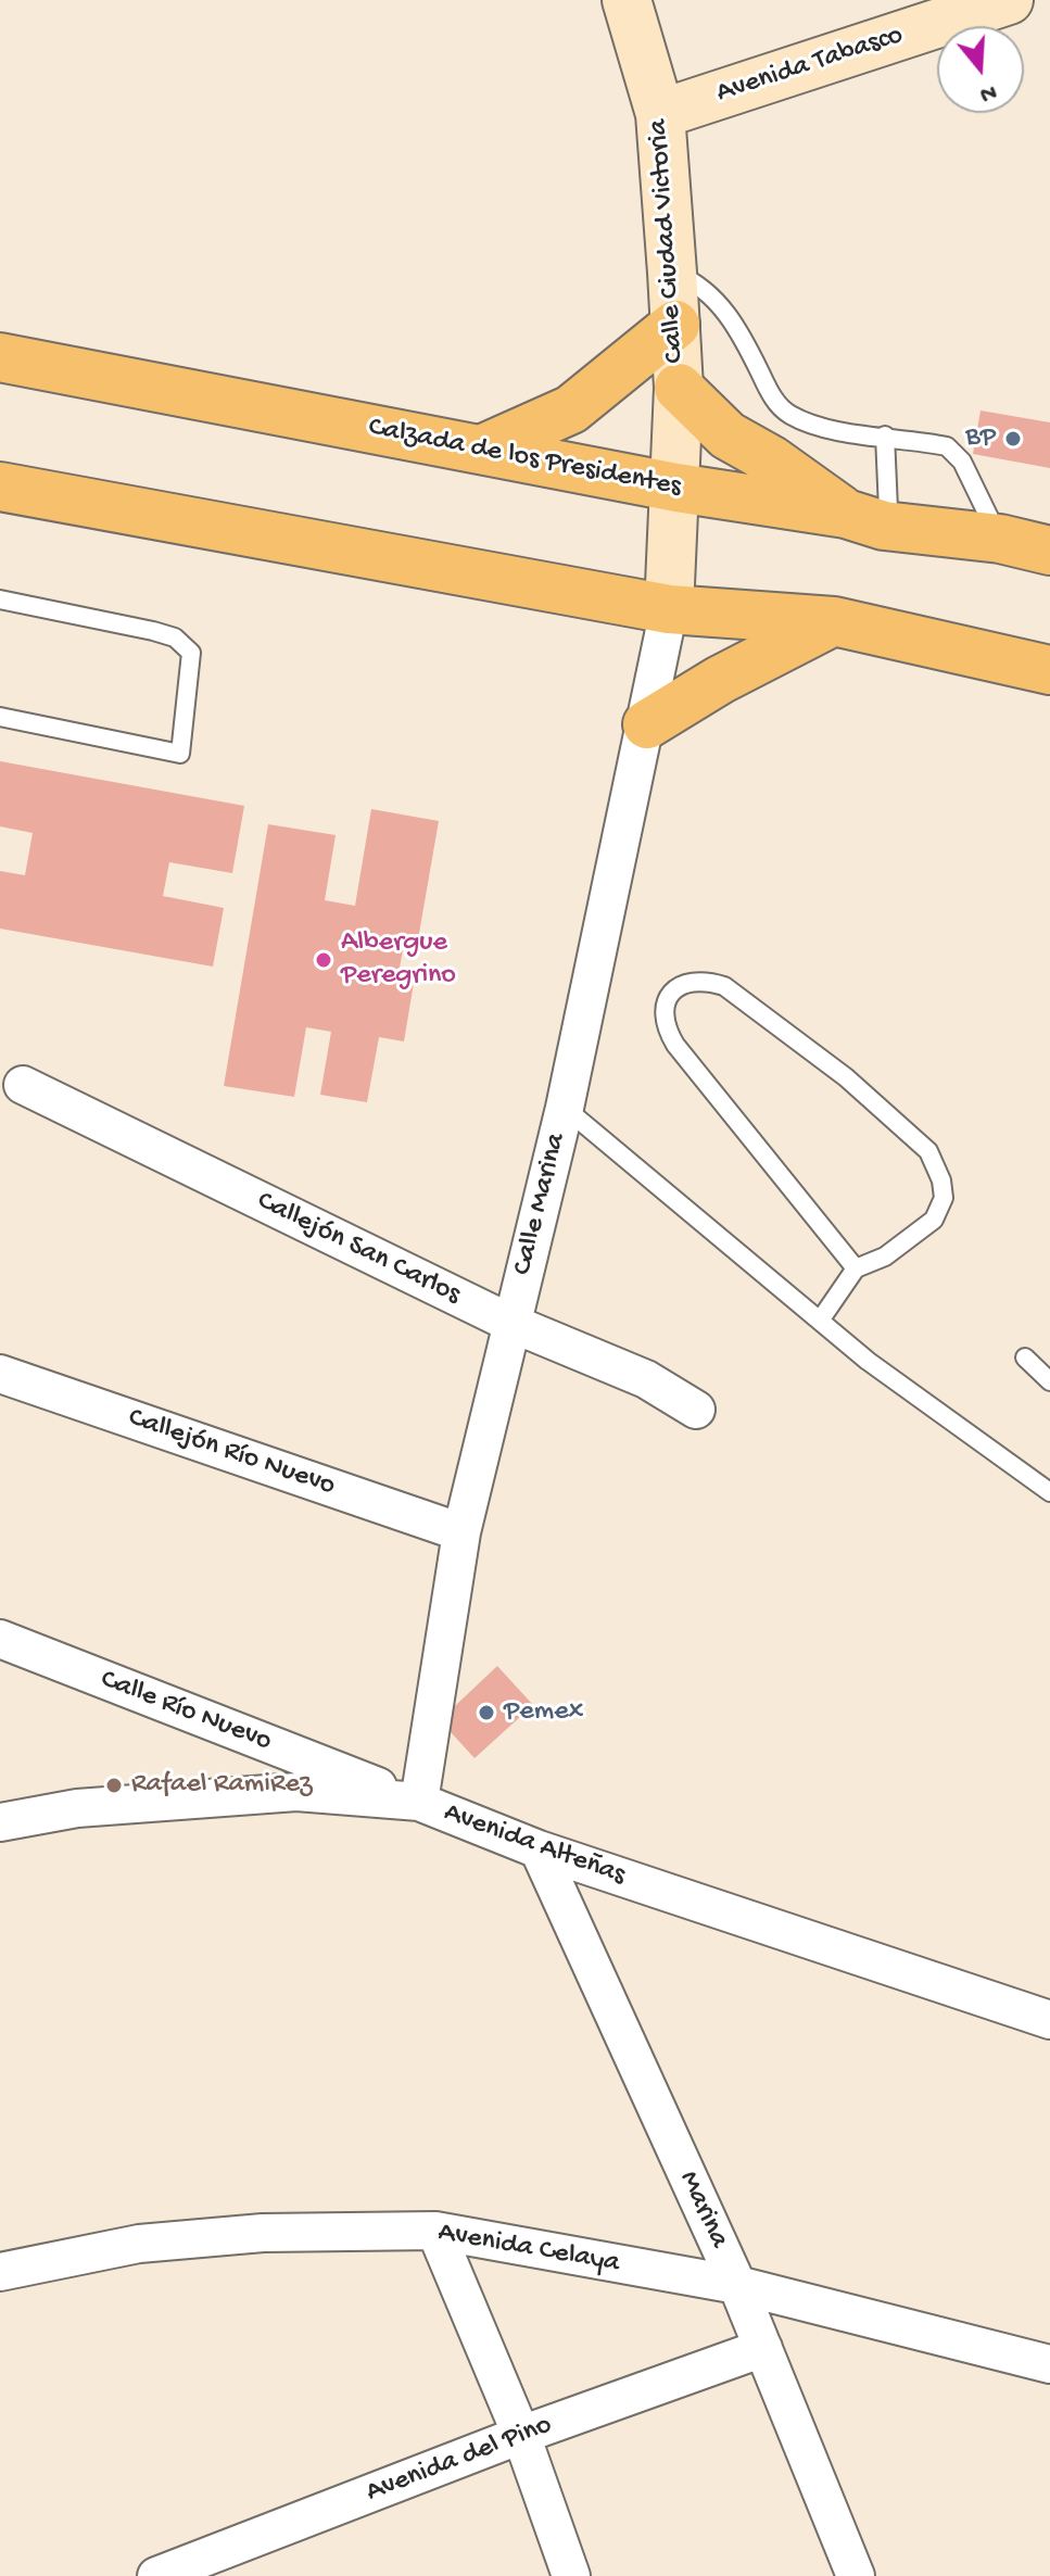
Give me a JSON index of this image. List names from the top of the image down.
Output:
{
  "streets": {
    "highway": ["Calzada de los Presidentes"],
    "street": [
      "Avenida Tabasco",
      "Calle Ciudad Victoria",
      "Calle Marina",
      "Callejón San Carlos",
      "Callejón Río Nuevo",
      "Calle Río Nuevo",
      "Avenida Alteñas",
      "Marina",
      "Avenida Celaya",
      "Avenida del Pino"
    ]
  },
  "crossings": [
    ["Avenida Tabasco", "Calle Ciudad Victoria"],
    ["Calle Ciudad Victoria", "Calzada de los Presidentes"],
    ["Calle Ciudad Victoria", "Calle Marina"],
    ["Calle Marina", "Callejón San Carlos"],
    ["Calle Marina", "Callejón Río Nuevo"],
    ["Calle Marina", "Calle Río Nuevo"],
    ["Calle Marina", "Avenida Alteñas"],
    ["Calle Río Nuevo", "Avenida Alteñas"],
    ["Avenida Alteñas", "Marina"],
    ["Marina", "Avenida Celaya"],
    ["Marina", "Avenida del Pino"]
  ],
  "places": [
    "BP",
    "Albergue Peregrino",
    "Pemex",
    "Rafael RamiRez"
  ],
  "north": "bottom"
}
